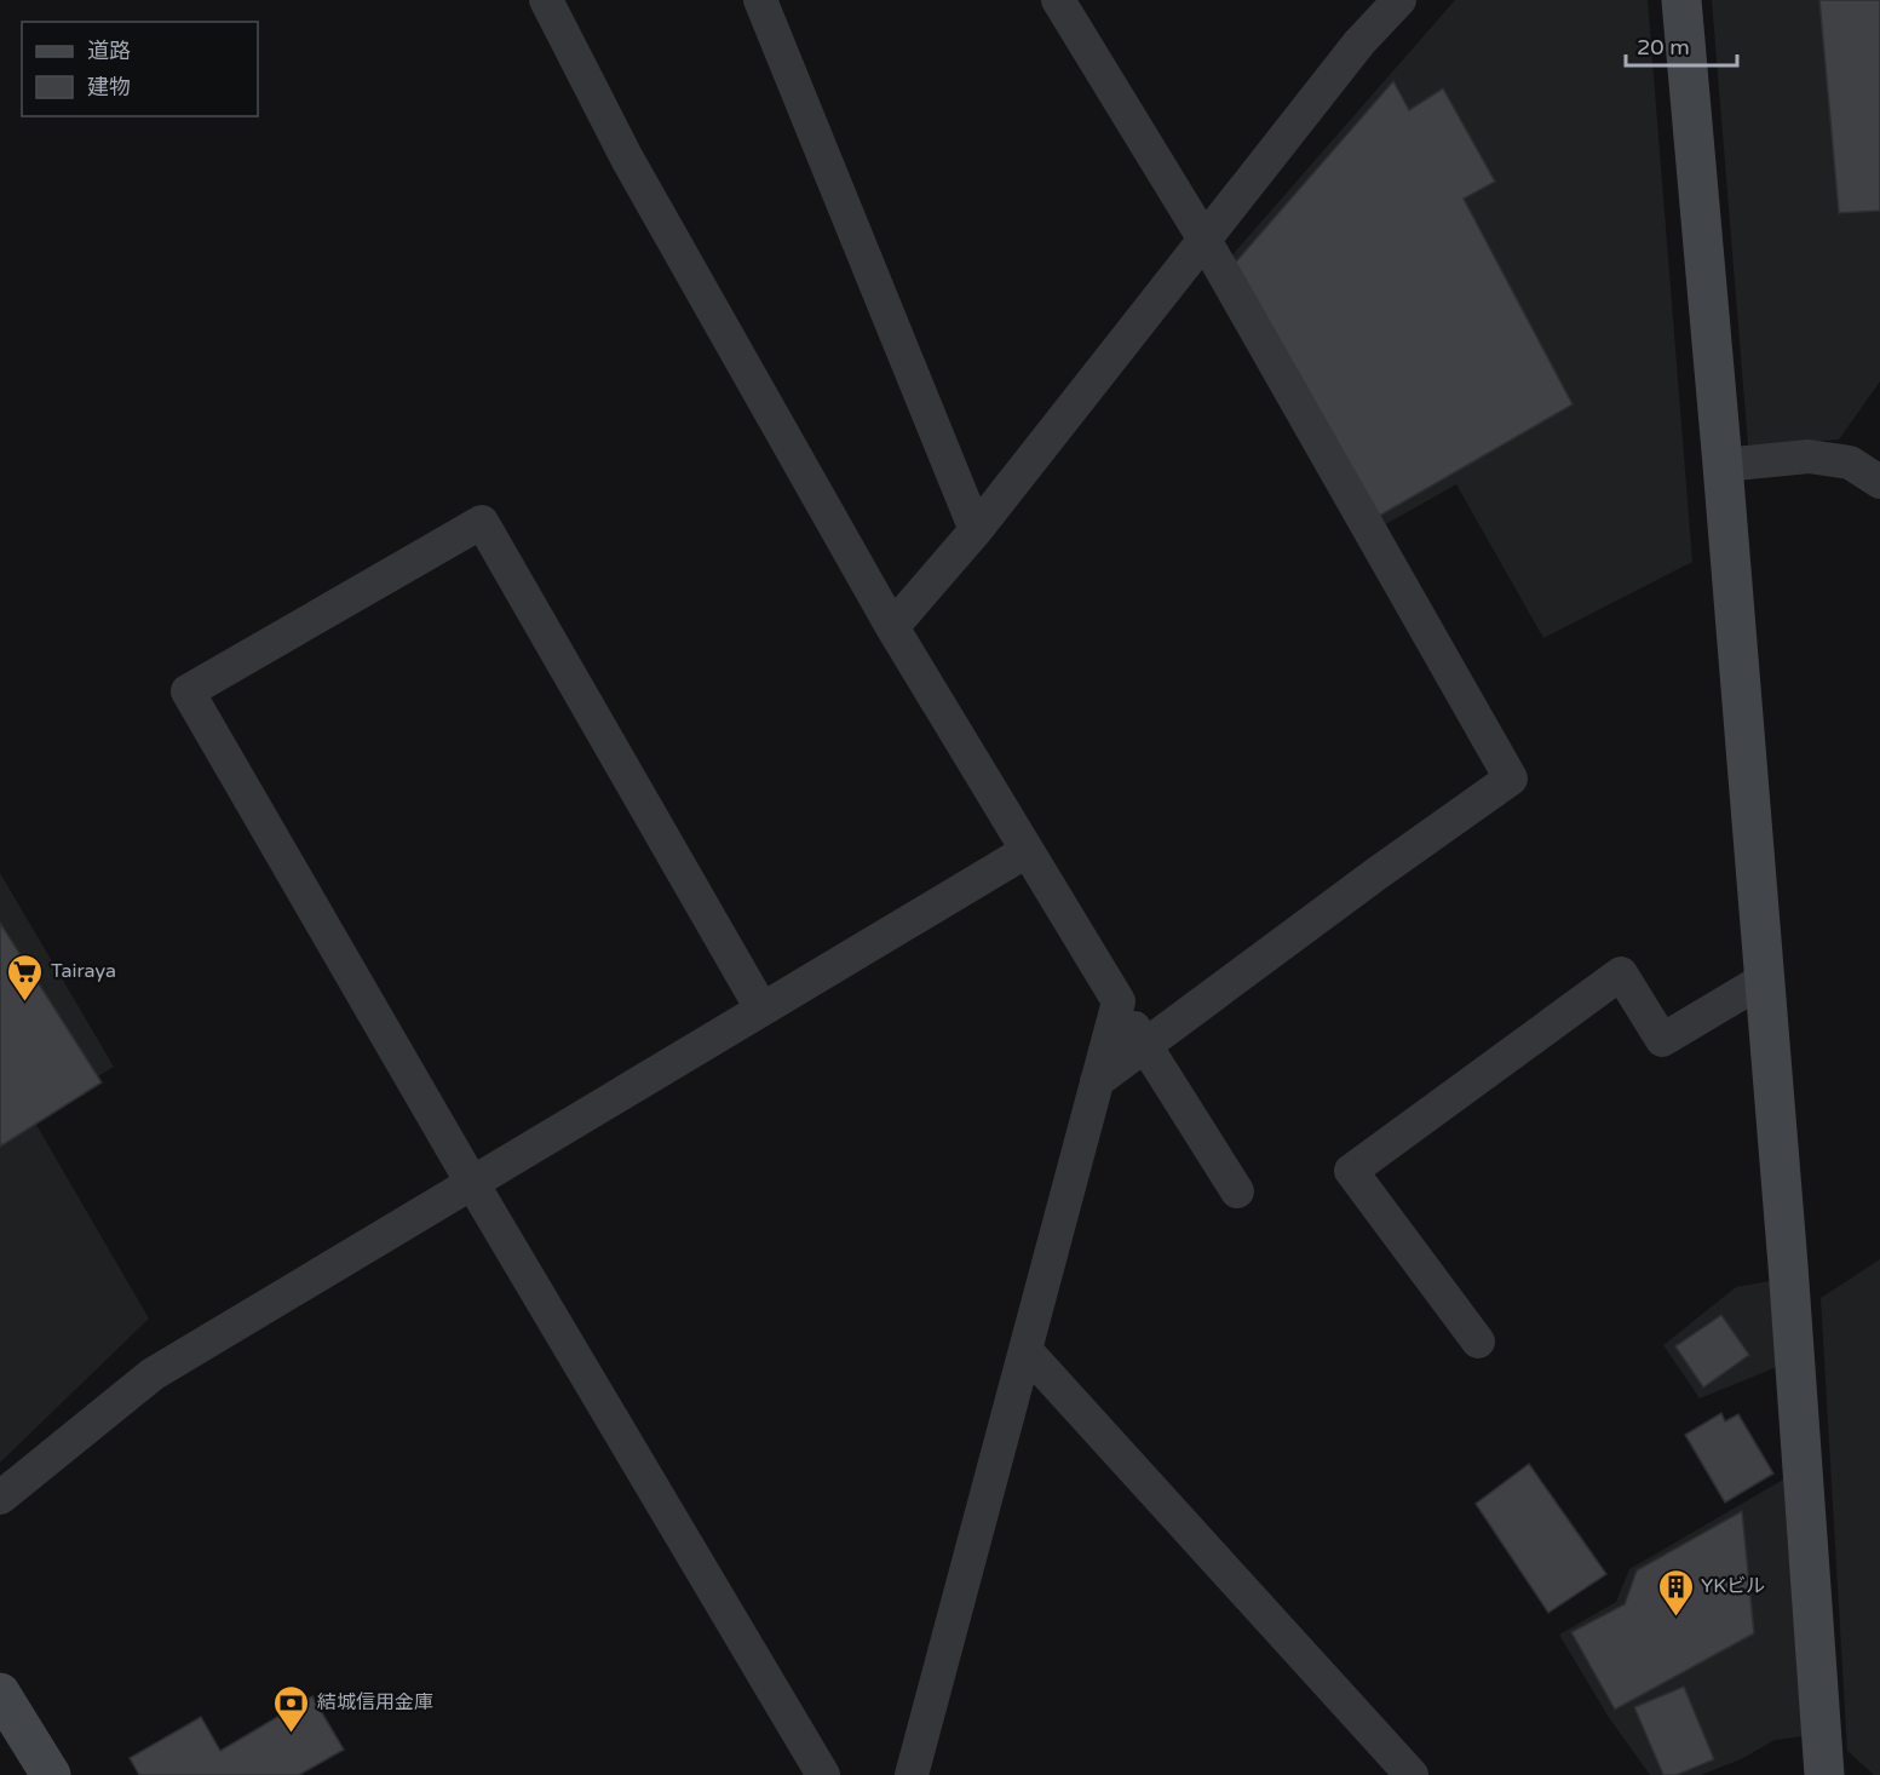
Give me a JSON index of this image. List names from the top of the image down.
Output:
{
  "places": {
    "supermarket": ["Tairaya"],
    "building": ["YKビル"],
    "bank": ["結城信用金庫"]
  },
  "legend": ["道路", "建物"],
  "scale_bar": "20 m"
}
